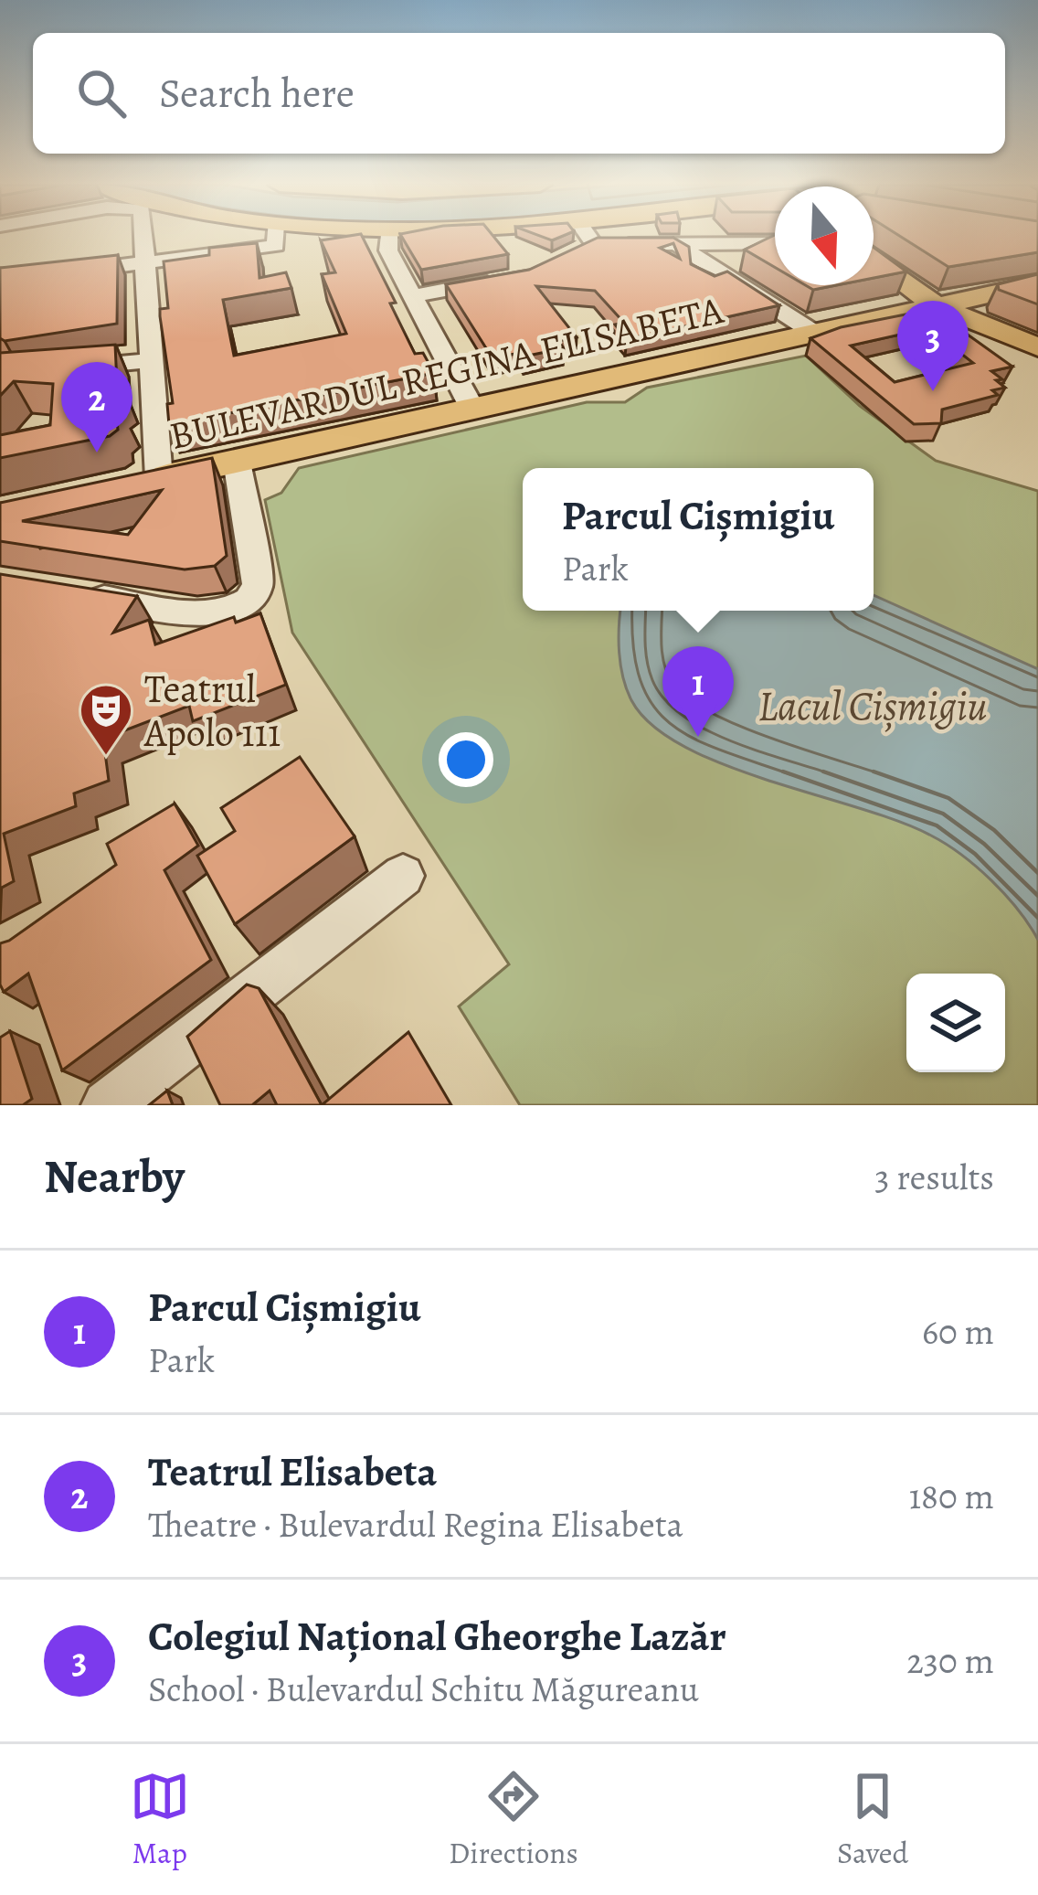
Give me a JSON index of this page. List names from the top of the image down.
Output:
{
  "streets": {
    "main road": ["BULEVARDUL REGINA ELISABETA"]
  },
  "water": ["Lacul Cișmigiu"],
  "places": {
    "theatre": ["Teatrul Apolo 111"]
  },
  "north": "bottom",
  "page": {
    "search": "Search here",
    "pins": ["3", "2", "1"],
    "popup": ["Parcul Cișmigiu", "Park"],
    "heading": ["Nearby", "3 results"],
    "list": [
      {
        "mark": "1",
        "name": "Parcul Cișmigiu",
        "note": "Park",
        "value": "60 m"
      },
      {
        "mark": "2",
        "name": "Teatrul Elisabeta",
        "note": "Theatre · Bulevardul Regina Elisabeta",
        "value": "180 m"
      },
      {
        "mark": "3",
        "name": "Colegiul Național Gheorghe Lazăr",
        "note": "School · Bulevardul Schitu Măgureanu",
        "value": "230 m"
      }
    ],
    "nav": ["Map", "Directions", "Saved"]
  }
}
